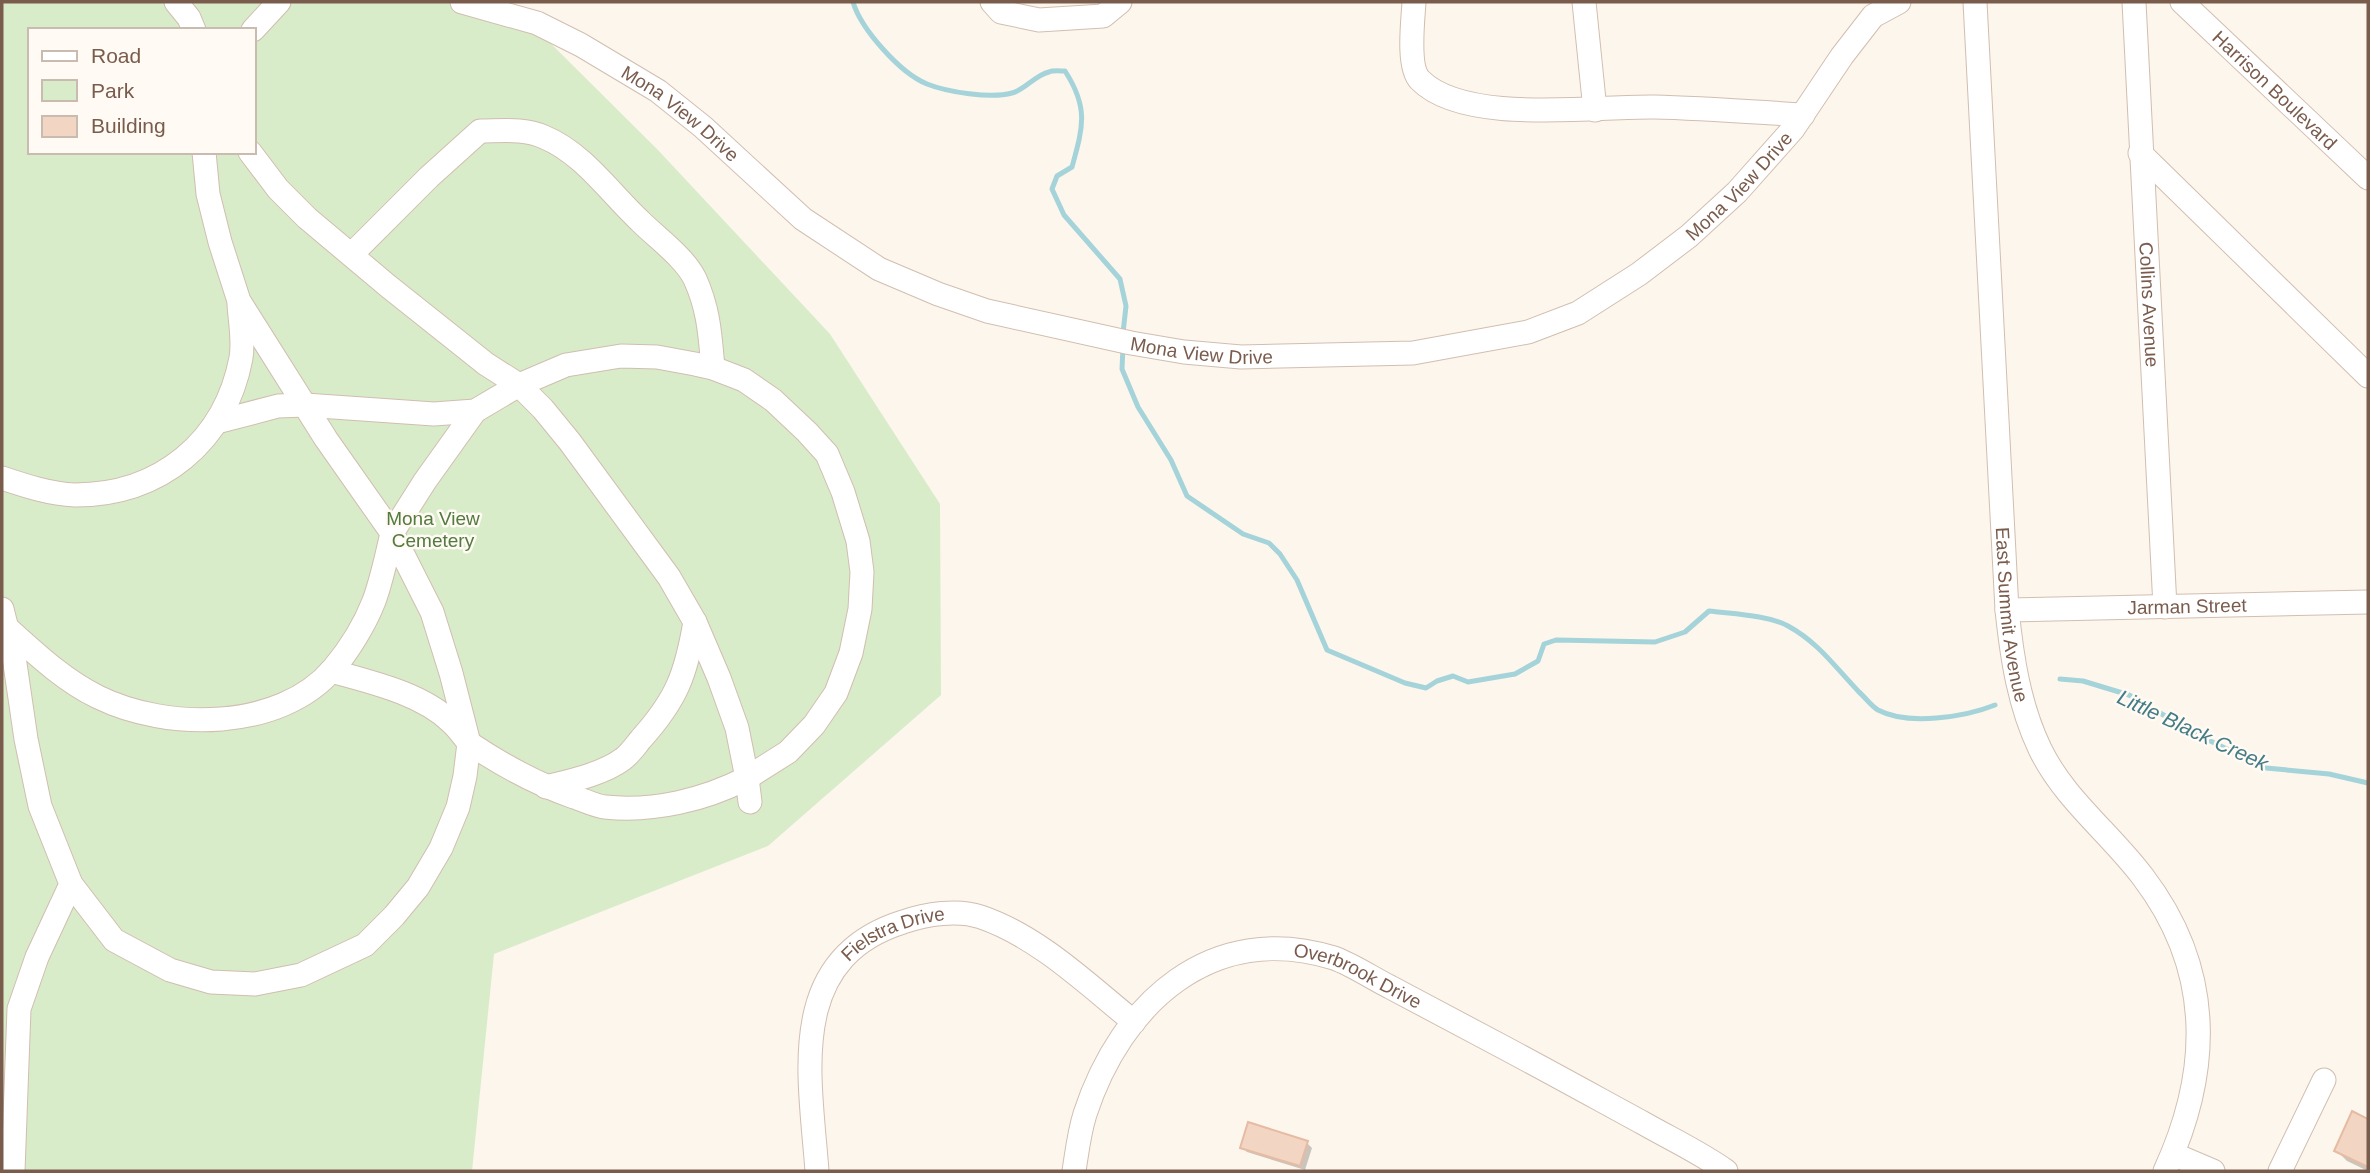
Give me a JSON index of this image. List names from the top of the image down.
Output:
{
  "streets": {
    "street": [
      "Harrison Boulevard",
      "Mona View Drive",
      "Collins Avenue",
      "Jarman Street",
      "East Summit Avenue",
      "Fielstra Drive",
      "Overbrook Drive"
    ]
  },
  "crossings": [
    ["Collins Avenue", "Jarman Street"],
    ["Jarman Street", "East Summit Avenue"],
    ["Fielstra Drive", "Overbrook Drive"]
  ],
  "water": ["Little Black Creek"],
  "parks": ["Mona View Cemetery"],
  "legend": ["Road", "Park", "Building"]
}
